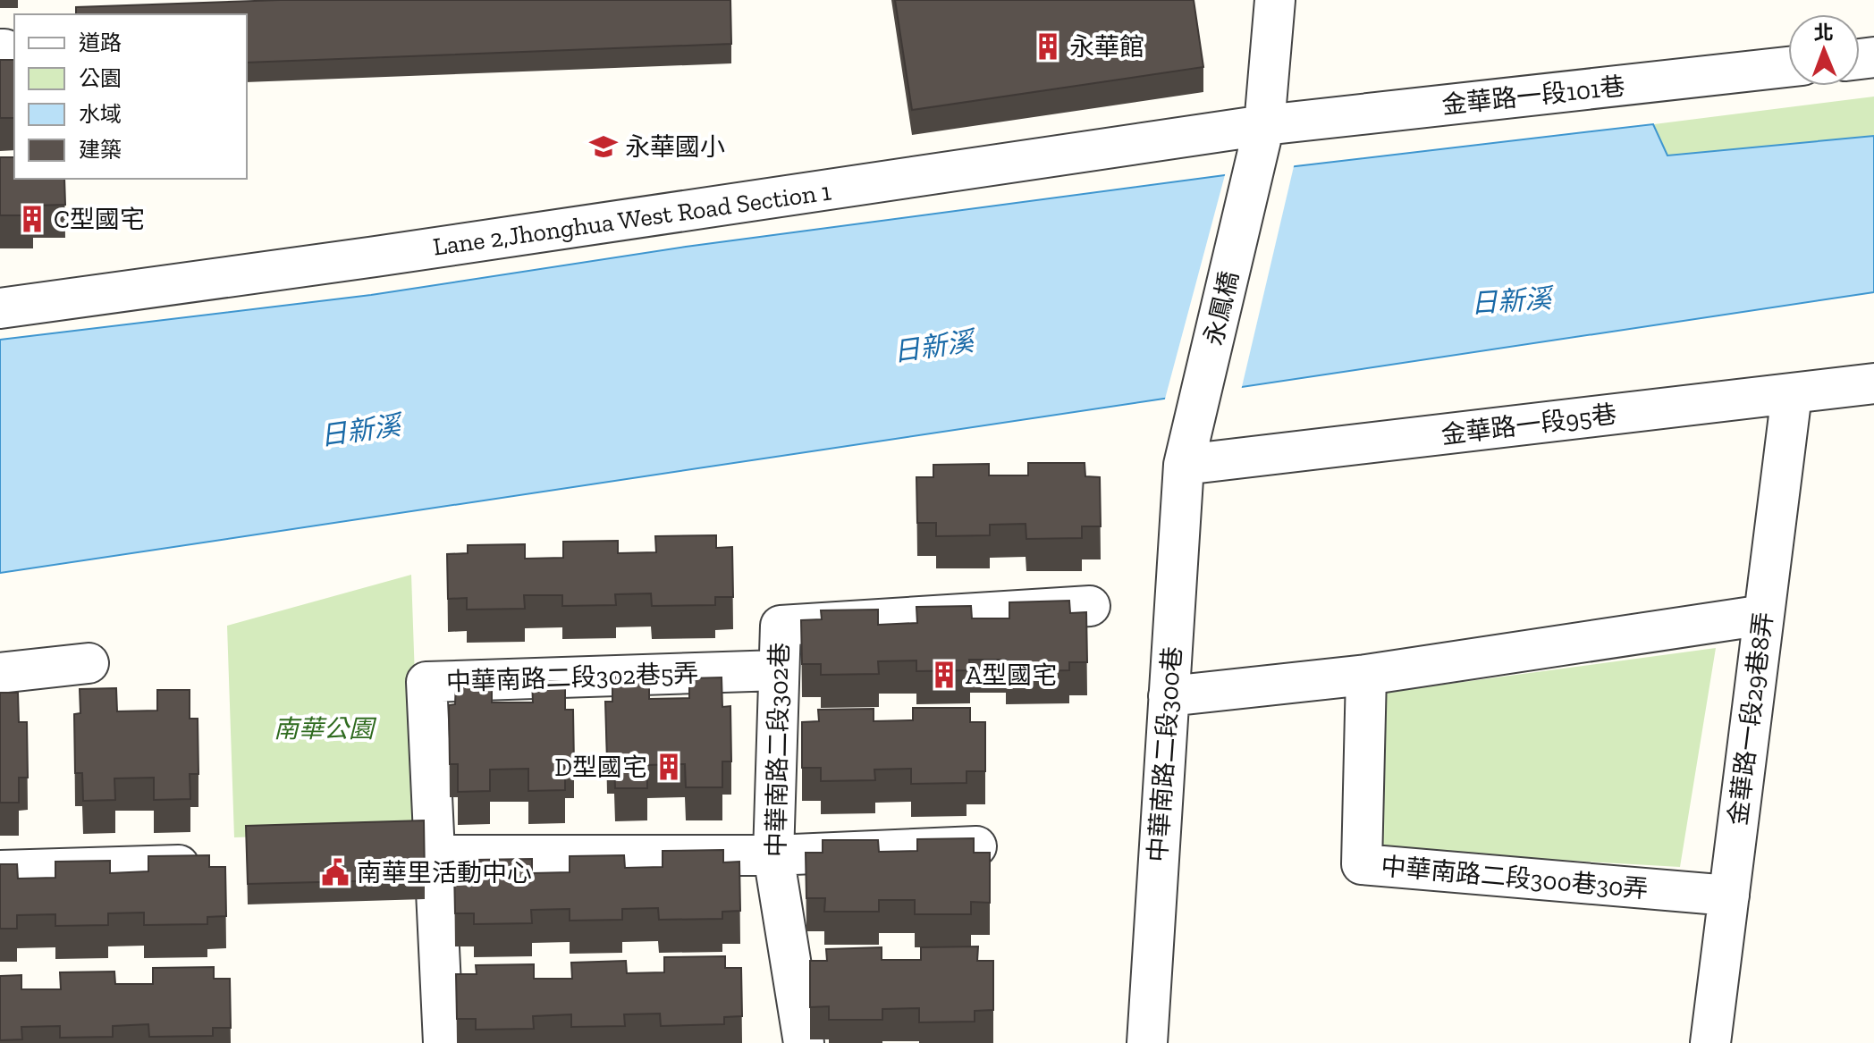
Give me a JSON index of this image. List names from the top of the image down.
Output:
{
  "streets": {
    "street": [
      "金華路一段101巷",
      "Lane 2,Jhonghua West Road Section 1",
      "永鳳橋",
      "金華路一段95巷",
      "中華南路二段302巷5弄",
      "金華路一段29巷8弄",
      "中華南路二段302巷",
      "中華南路二段300巷",
      "中華南路二段300巷30弄"
    ]
  },
  "crossings": [
    ["金華路一段101巷", "Lane 2,Jhonghua West Road Section 1"],
    ["金華路一段101巷", "永鳳橋"],
    ["Lane 2,Jhonghua West Road Section 1", "永鳳橋"],
    ["永鳳橋", "金華路一段95巷"],
    ["永鳳橋", "中華南路二段300巷"],
    ["金華路一段95巷", "金華路一段29巷8弄"],
    ["金華路一段95巷", "中華南路二段300巷"],
    ["中華南路二段302巷5弄", "中華南路二段302巷"],
    ["金華路一段29巷8弄", "中華南路二段300巷30弄"]
  ],
  "water": ["日新溪"],
  "parks": ["南華公園"],
  "places": {
    "building": [
      "永華館",
      "C型國宅",
      "A型國宅",
      "D型國宅"
    ],
    "school or university": ["永華國小"],
    "public building": ["南華里活動中心"]
  },
  "legend": [
    "道路",
    "公園",
    "水域",
    "建築"
  ],
  "north": "top"
}
